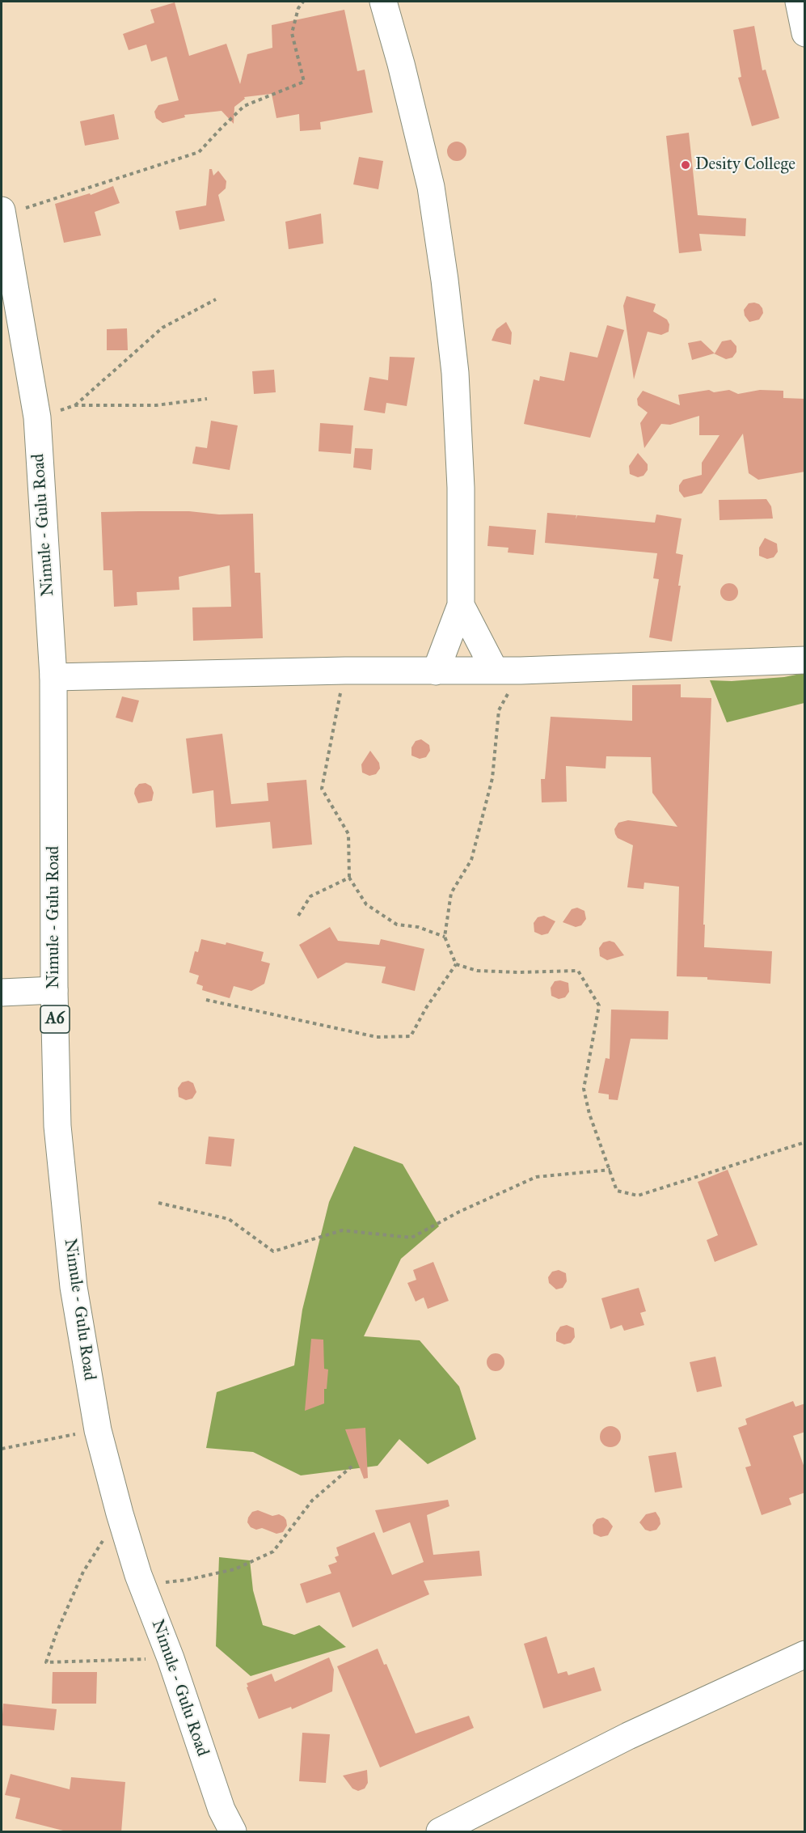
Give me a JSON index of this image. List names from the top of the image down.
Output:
{
  "streets": {
    "street": ["Nimule - Gulu Road", "A6"]
  },
  "places": ["Desity College"]
}
